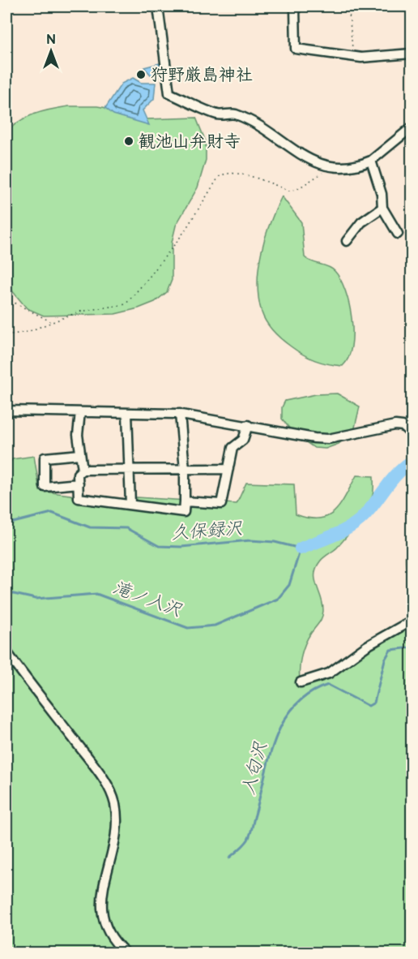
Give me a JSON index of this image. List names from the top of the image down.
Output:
{
  "water": ["久保録沢", "滝ノ入沢", "入匂沢"],
  "places": ["狩野厳島神社", "観池山弁財寺"],
  "north": "top"
}
